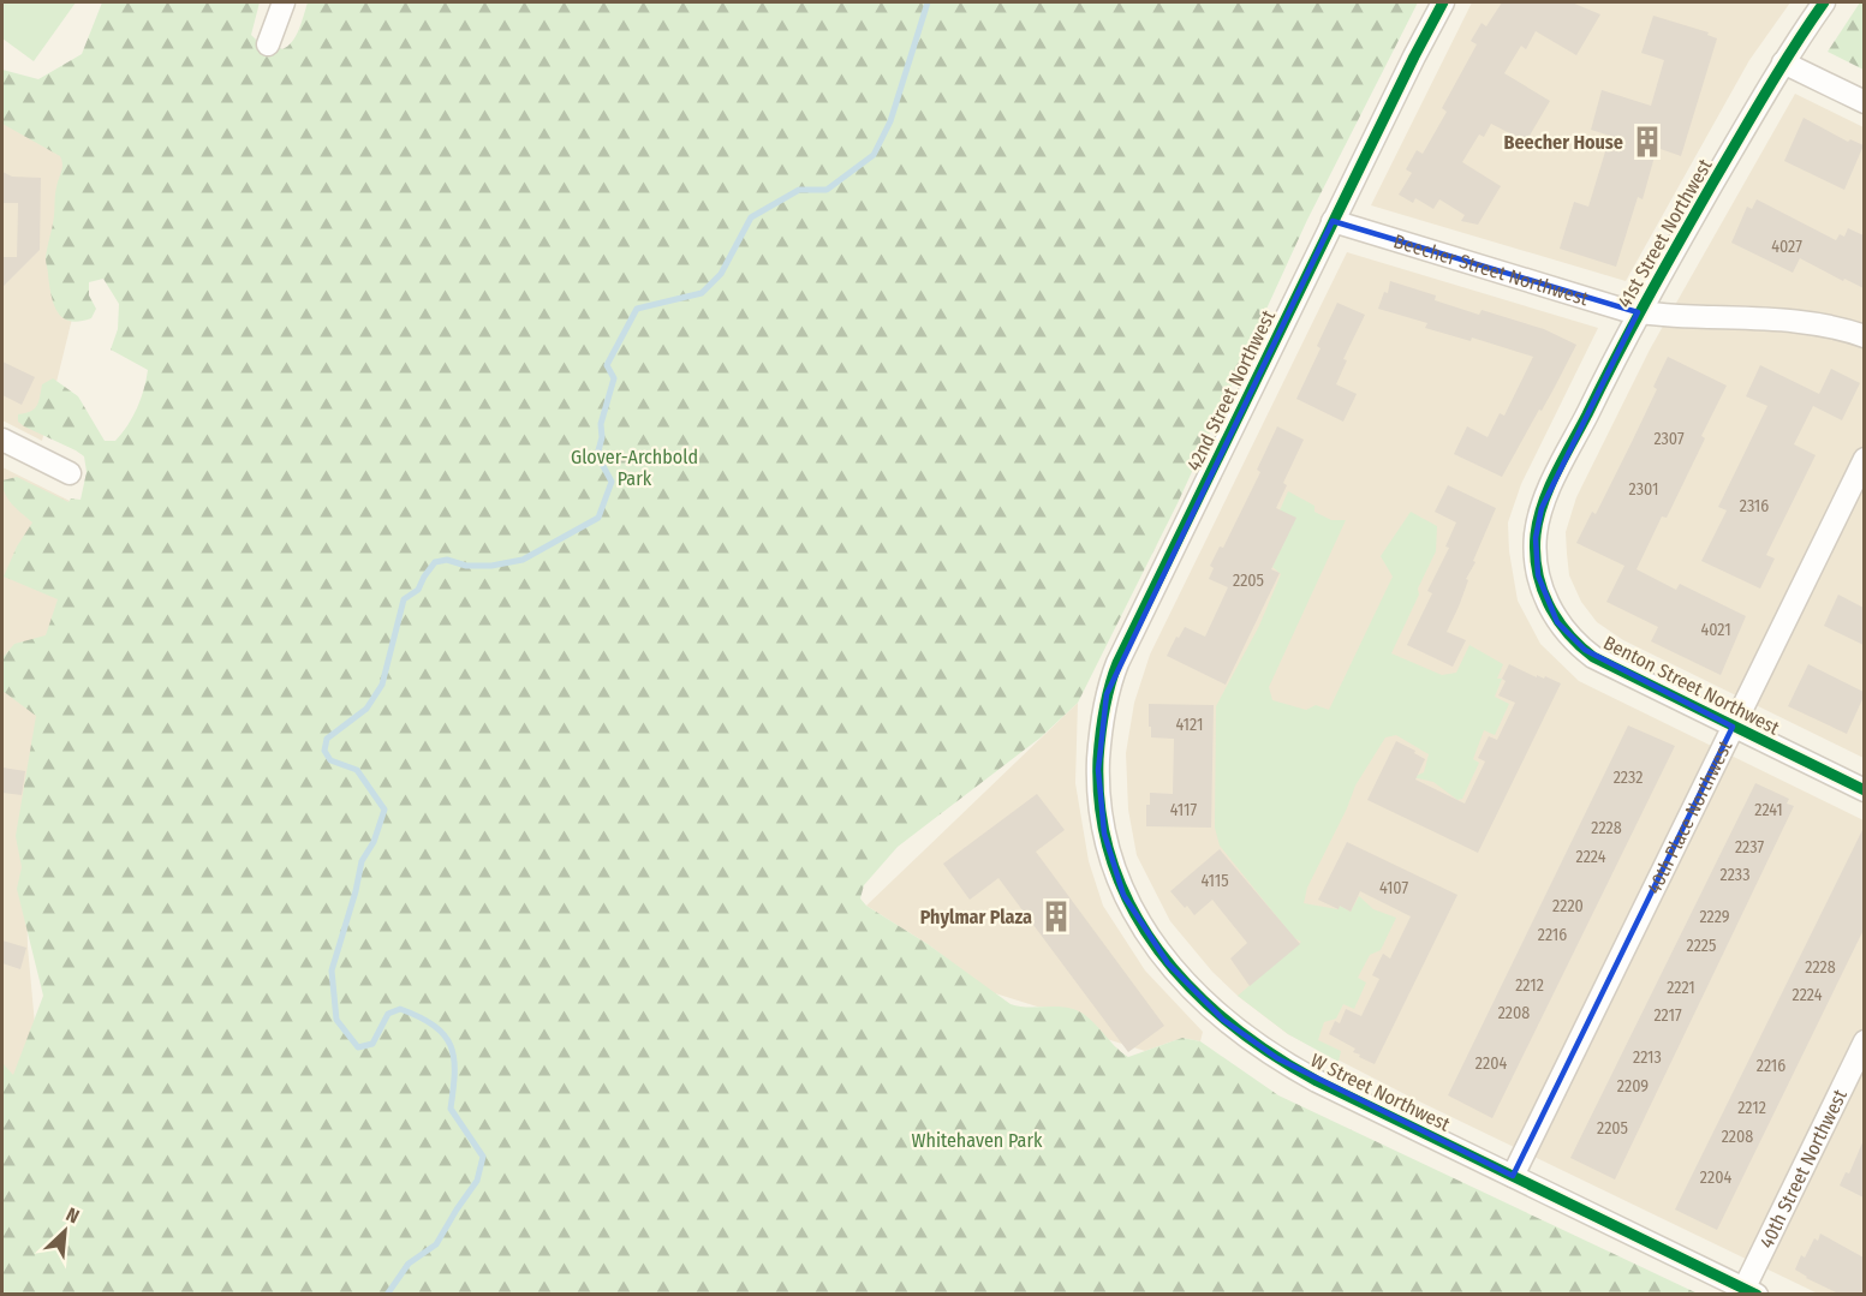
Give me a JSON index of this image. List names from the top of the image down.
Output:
{
  "streets": {
    "street": [
      "41st Street Northwest",
      "Beecher Street Northwest",
      "42nd Street Northwest",
      "Benton Street Northwest",
      "40th Place Northwest",
      "W Street Northwest",
      "40th Street Northwest"
    ]
  },
  "crossings": [
    ["41st Street Northwest", "Beecher Street Northwest"],
    ["41st Street Northwest", "Benton Street Northwest"],
    ["Beecher Street Northwest", "42nd Street Northwest"],
    ["42nd Street Northwest", "W Street Northwest"],
    ["Benton Street Northwest", "40th Place Northwest"],
    ["40th Place Northwest", "W Street Northwest"],
    ["W Street Northwest", "40th Street Northwest"]
  ],
  "parks": ["Glover-Archbold Park", "Whitehaven Park"],
  "places": {
    "building": ["Beecher House", "Phylmar Plaza"]
  },
  "house_numbers": [
    "4027",
    "2307",
    "2301",
    "2316",
    "2205",
    "4021",
    "4121",
    "2232",
    "4117",
    "2241",
    "2228",
    "2237",
    "2224",
    "2233",
    "4115",
    "4107",
    "2220",
    "2229",
    "2216",
    "2225",
    "2228",
    "2212",
    "2221",
    "2224",
    "2208",
    "2217",
    "2213",
    "2204",
    "2216",
    "2209",
    "2212",
    "2205",
    "2208",
    "2204"
  ],
  "north": "top right"
}
